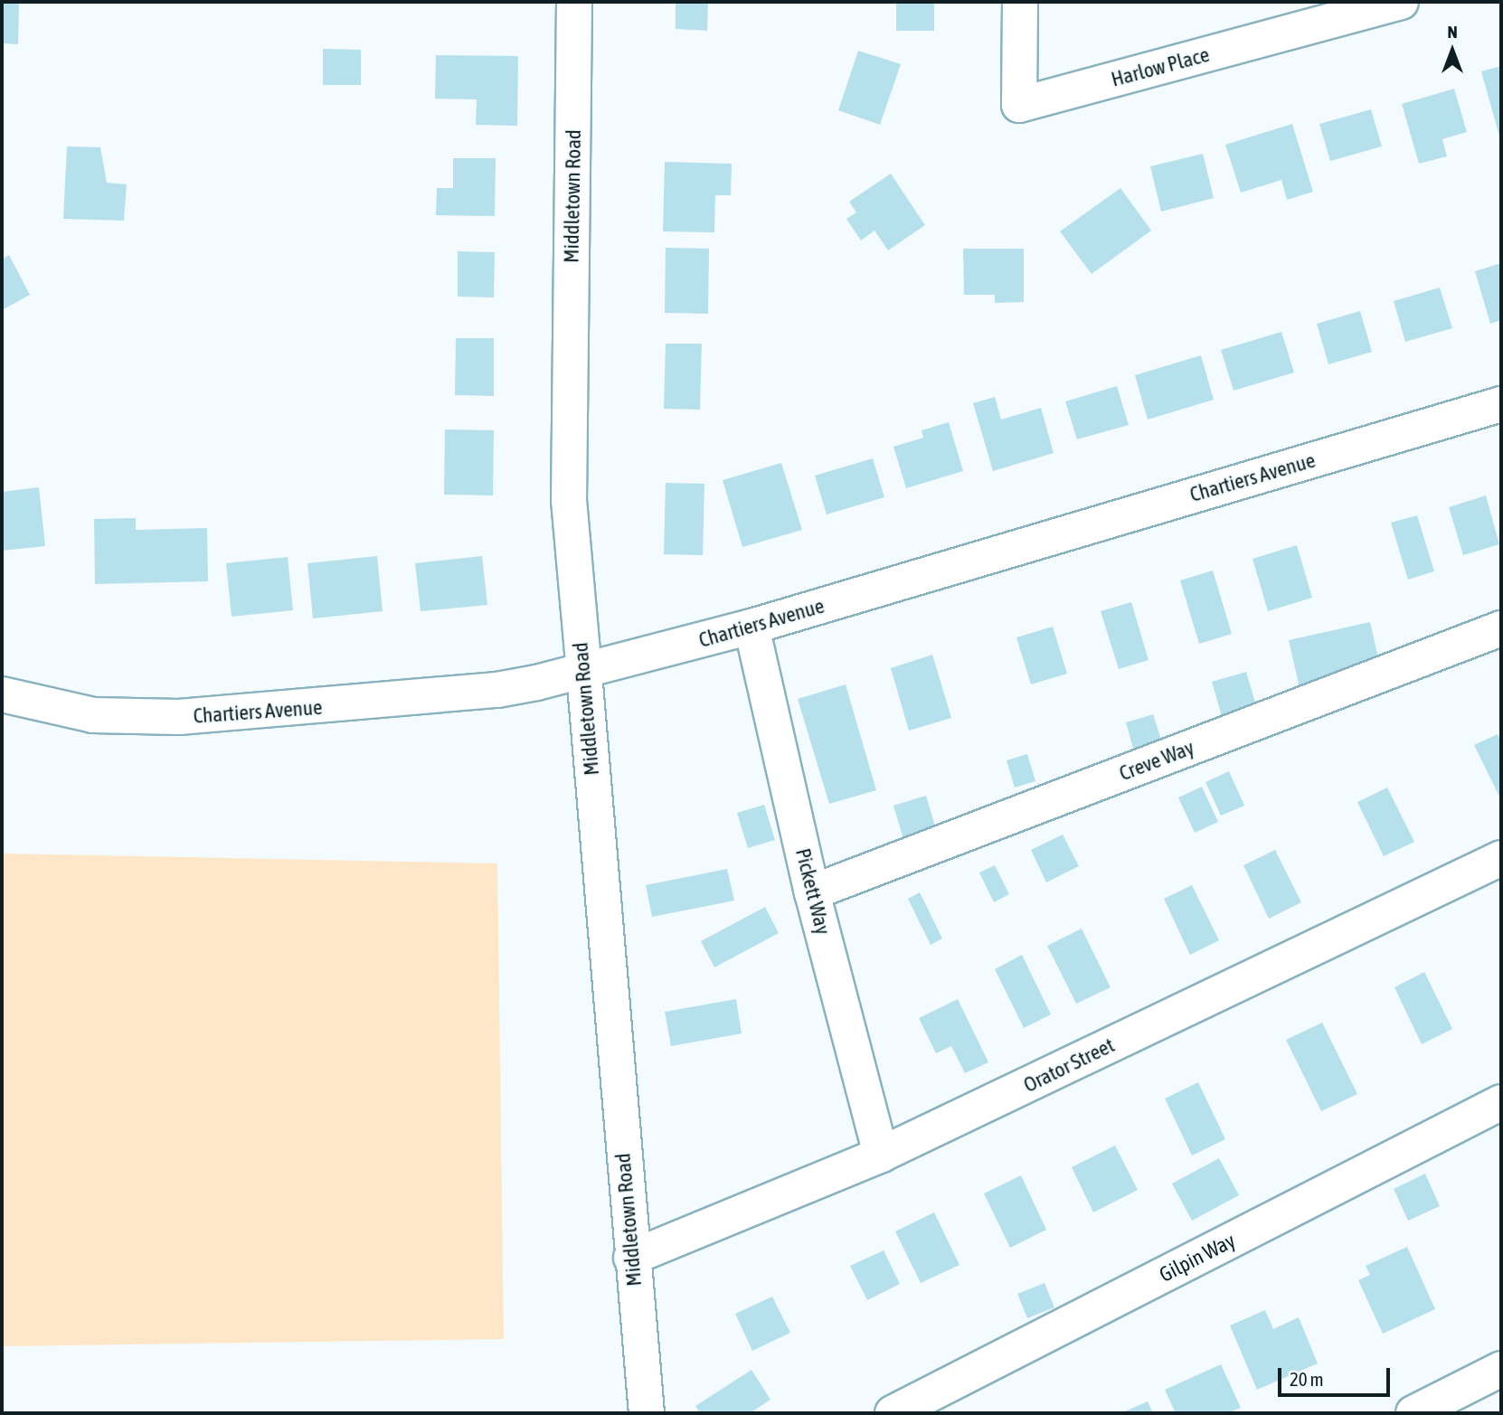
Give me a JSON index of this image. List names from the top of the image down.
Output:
{
  "streets": {
    "street": [
      "Harlow Place",
      "Middletown Road",
      "Chartiers Avenue",
      "Creve Way",
      "Pickett Way",
      "Orator Street",
      "Gilpin Way"
    ]
  },
  "crossings": [
    ["Middletown Road", "Chartiers Avenue"],
    ["Middletown Road", "Orator Street"],
    ["Chartiers Avenue", "Pickett Way"],
    ["Creve Way", "Pickett Way"],
    ["Pickett Way", "Orator Street"]
  ],
  "scale_bar": "20 m",
  "north": "top"
}
